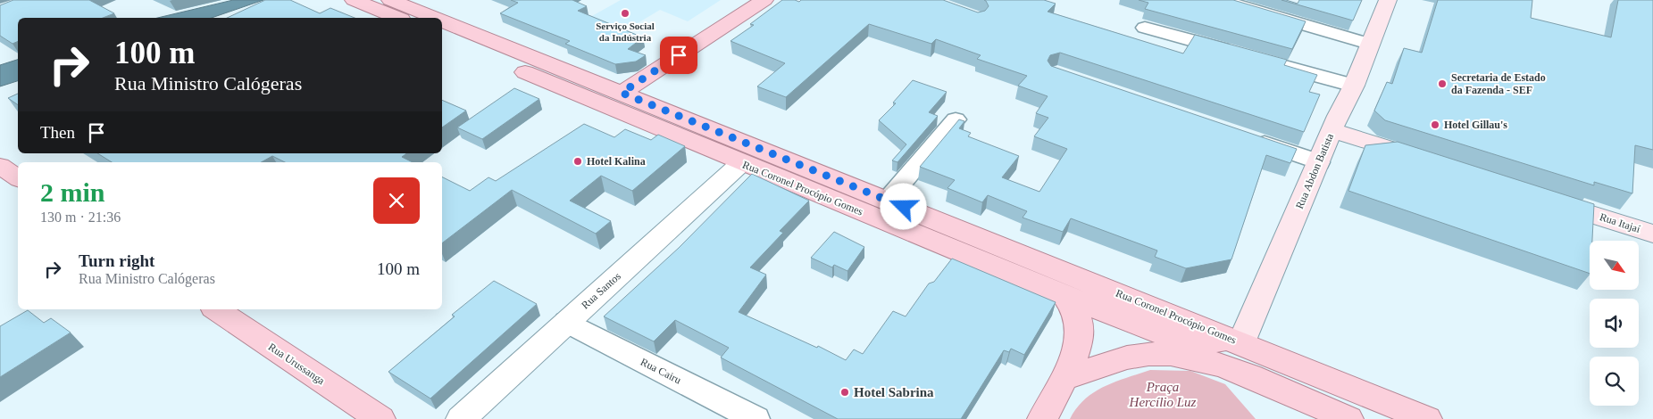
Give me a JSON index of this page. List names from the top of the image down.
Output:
{
  "streets": {
    "main road": [
      "Rua Abdon Batista",
      "Rua Coronel Procópio Gomes",
      "Rua Itajaí",
      "Rua Urussanga"
    ],
    "street": ["Rua Santos", "Rua Cairu"]
  },
  "crossings": [
    ["Rua Abdon Batista", "Rua Coronel Procópio Gomes"],
    ["Rua Coronel Procópio Gomes", "Rua Santos"],
    ["Rua Santos", "Rua Cairu"]
  ],
  "parks": ["Praça Hercílio Luz"],
  "places": [
    "Serviço Social da Indústria",
    "Secretaria de Estado da Fazenda - SEF",
    "Hotel Gillau's",
    "Hotel Kalina",
    "Hotel Sabrina"
  ],
  "north": "bottom right",
  "page": {
    "turn": ["100 m", "Rua Ministro Calógeras"],
    "then": "Then",
    "heading": ["2 min", "130 m · 21:36"],
    "list": [
      {
        "name": "Turn right",
        "note": "Rua Ministro Calógeras",
        "value": "100 m"
      }
    ]
  }
}
